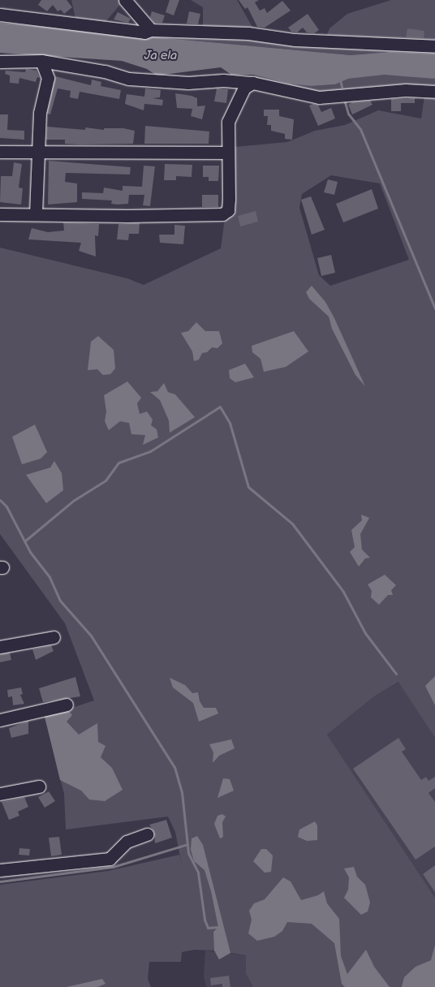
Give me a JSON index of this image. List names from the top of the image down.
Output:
{
  "water": ["Ja ela"]
}
